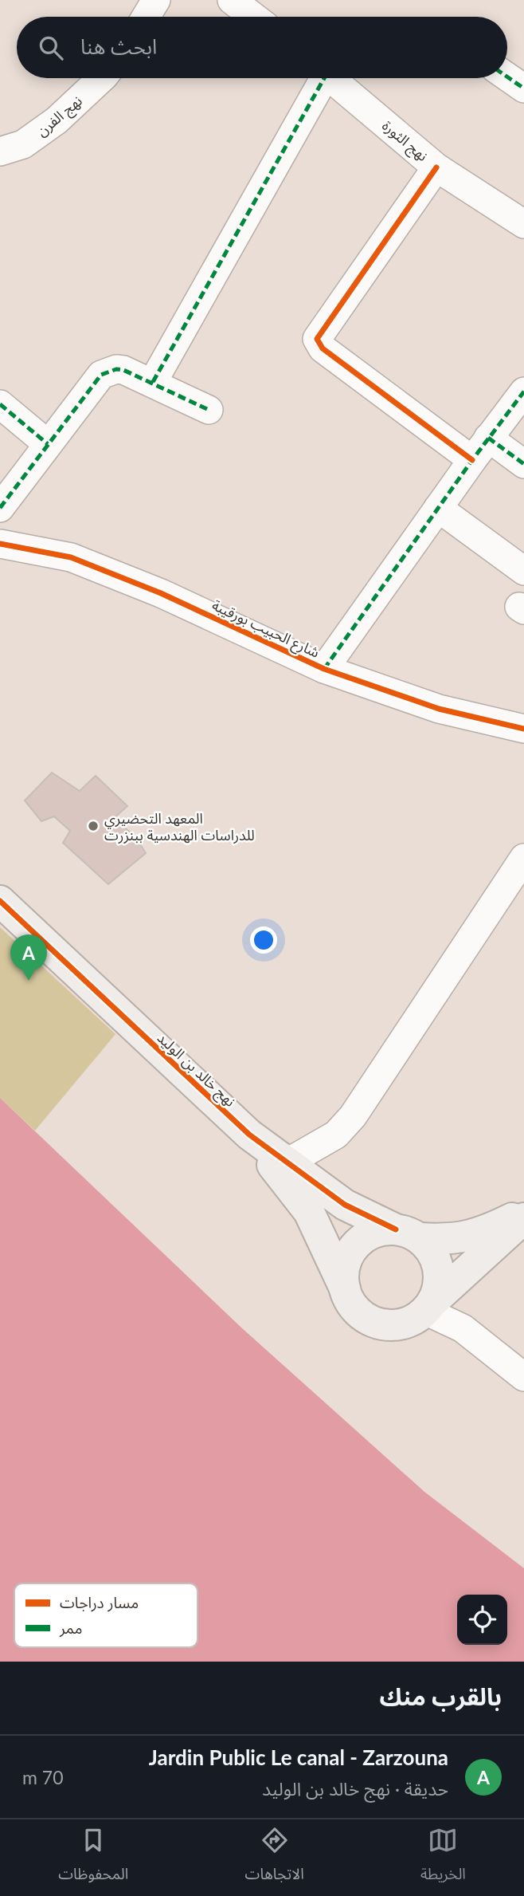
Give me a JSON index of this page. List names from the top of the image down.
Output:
{
  "streets": {
    "street": [
      "نهج الفرن",
      "نهج الثورة",
      "شارع الحبيب بورقيبة",
      "نهج خالد بن الوليد"
    ]
  },
  "places": ["المعهد التحضيري للدراسات الهندسية ببنزرت"],
  "legend": ["مسار دراجات", "ممر"],
  "page": {
    "search": "ابحث هنا",
    "pins": "A",
    "heading": "بالقرب منك",
    "list": [
      {
        "mark": "A",
        "name": "Jardin Public Le canal - Zarzouna",
        "note": "حديقة · نهج خالد بن الوليد",
        "value": "70 m"
      }
    ],
    "nav": ["الخريطة", "الاتجاهات", "المحفوظات"]
  }
}
